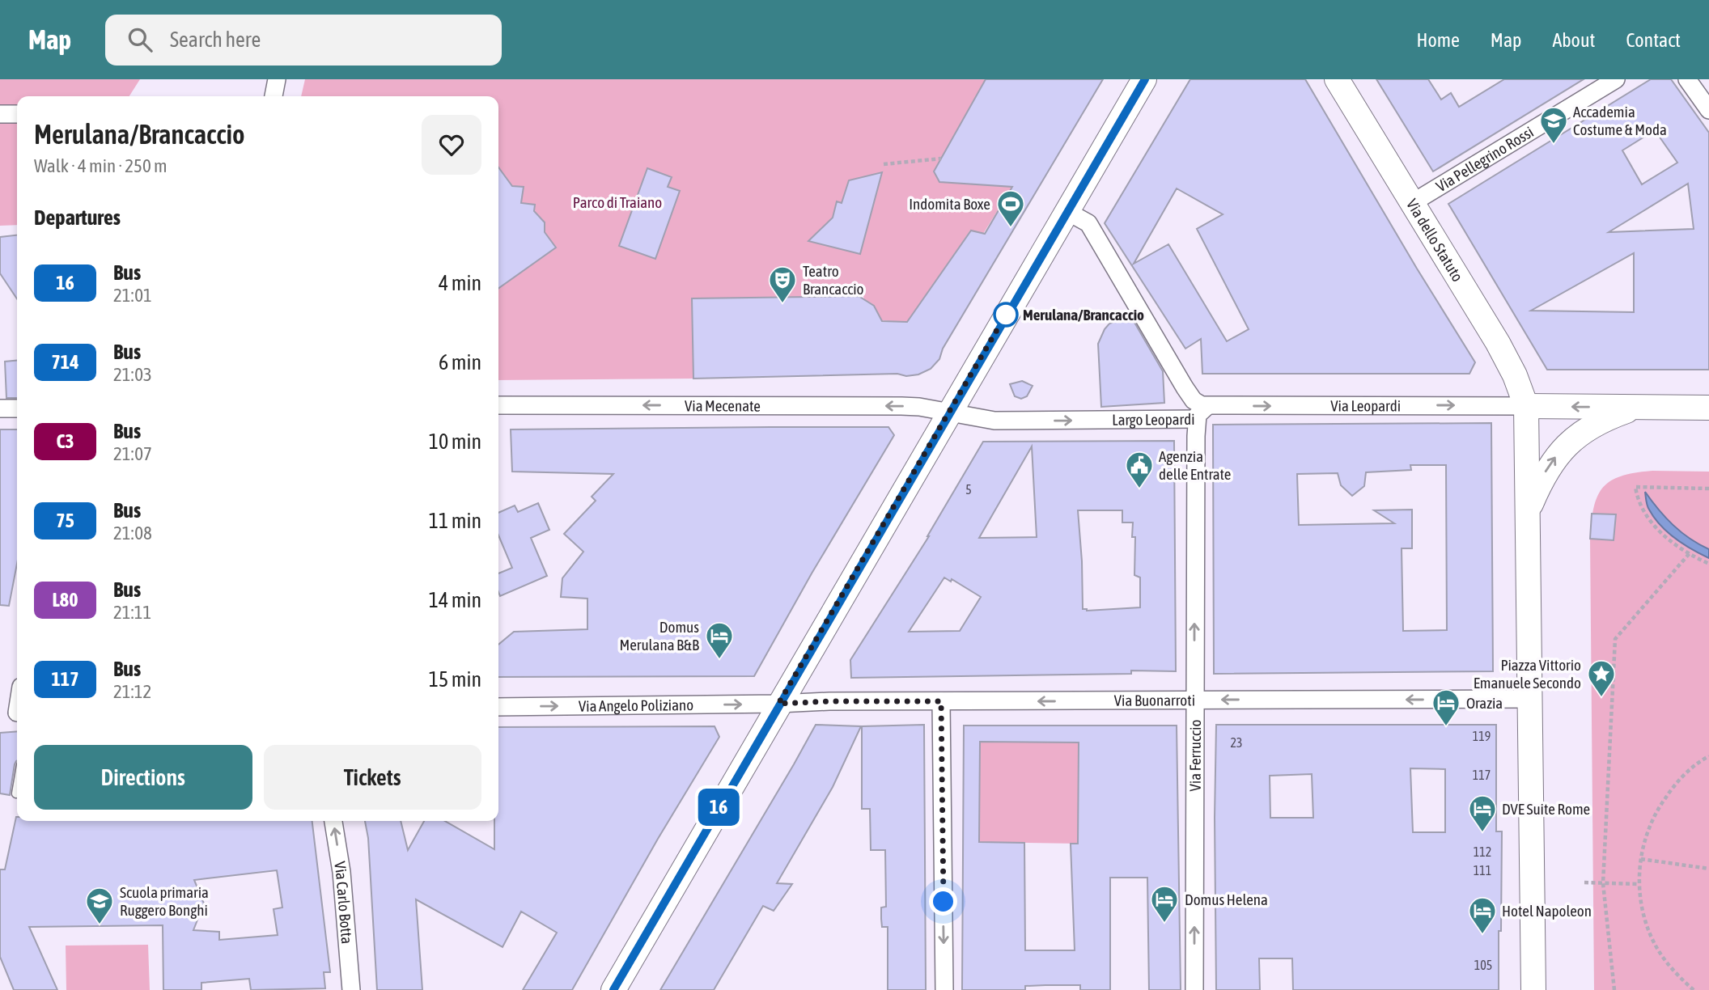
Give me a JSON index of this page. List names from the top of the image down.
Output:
{
  "streets": {
    "main road": ["Via dello Statuto"],
    "street": [
      "Via Pellegrino Rossi",
      "Via Mecenate",
      "Via Leopardi",
      "Largo Leopardi",
      "Via Buonarroti",
      "Via Angelo Poliziano",
      "Via Ferruccio",
      "Via Carlo Botta"
    ]
  },
  "crossings": [
    ["Via Pellegrino Rossi", "Via dello Statuto"],
    ["Via dello Statuto", "Via Leopardi"],
    ["Via Mecenate", "Largo Leopardi"],
    ["Via Leopardi", "Largo Leopardi"],
    ["Via Leopardi", "Via Ferruccio"],
    ["Largo Leopardi", "Via Ferruccio"],
    ["Via Buonarroti", "Via Angelo Poliziano"],
    ["Via Buonarroti", "Via Ferruccio"]
  ],
  "one_way": [
    "Via Mecenate",
    "Via Leopardi",
    "Largo Leopardi",
    "Via Buonarroti",
    "Via Angelo Poliziano",
    "Via Ferruccio",
    "Via Carlo Botta"
  ],
  "parks": ["Parco di Traiano"],
  "places": {
    "school or university": ["Accademia Costume & Moda", "Scuola primaria Ruggero Bonghi"],
    "sports": ["Indomita Boxe"],
    "theatre": ["Teatro Brancaccio"],
    "other": ["Merulana/Brancaccio"],
    "public building": ["Agenzia delle Entrate"],
    "hotel": [
      "Domus Merulana B&B",
      "Orazia",
      "DVE Suite Rome",
      "Domus Helena",
      "Hotel Napoleon"
    ],
    "place": ["Piazza Vittorio Emanuele Secondo"]
  },
  "lines": ["bus line 16"],
  "house_numbers": [
    "5",
    "119",
    "23",
    "117",
    "112",
    "111",
    "105"
  ],
  "page": {
    "header": "Map",
    "search": "Search here",
    "nav": [
      "Home",
      "Map",
      "About",
      "Contact"
    ],
    "on_map": "16",
    "heading": [
      ["Merulana/Brancaccio", "Walk · 4 min · 250 m"],
      "Departures"
    ],
    "list": [
      {
        "mark": "16",
        "name": "Bus",
        "note": "21:01",
        "value": "4 min"
      },
      {
        "mark": "714",
        "name": "Bus",
        "note": "21:03",
        "value": "6 min"
      },
      {
        "mark": "C3",
        "name": "Bus",
        "note": "21:07",
        "value": "10 min"
      },
      {
        "mark": "75",
        "name": "Bus",
        "note": "21:08",
        "value": "11 min"
      },
      {
        "mark": "L80",
        "name": "Bus",
        "note": "21:11",
        "value": "14 min"
      },
      {
        "mark": "117",
        "name": "Bus",
        "note": "21:12",
        "value": "15 min"
      }
    ],
    "buttons": ["Directions", "Tickets"]
  }
}
